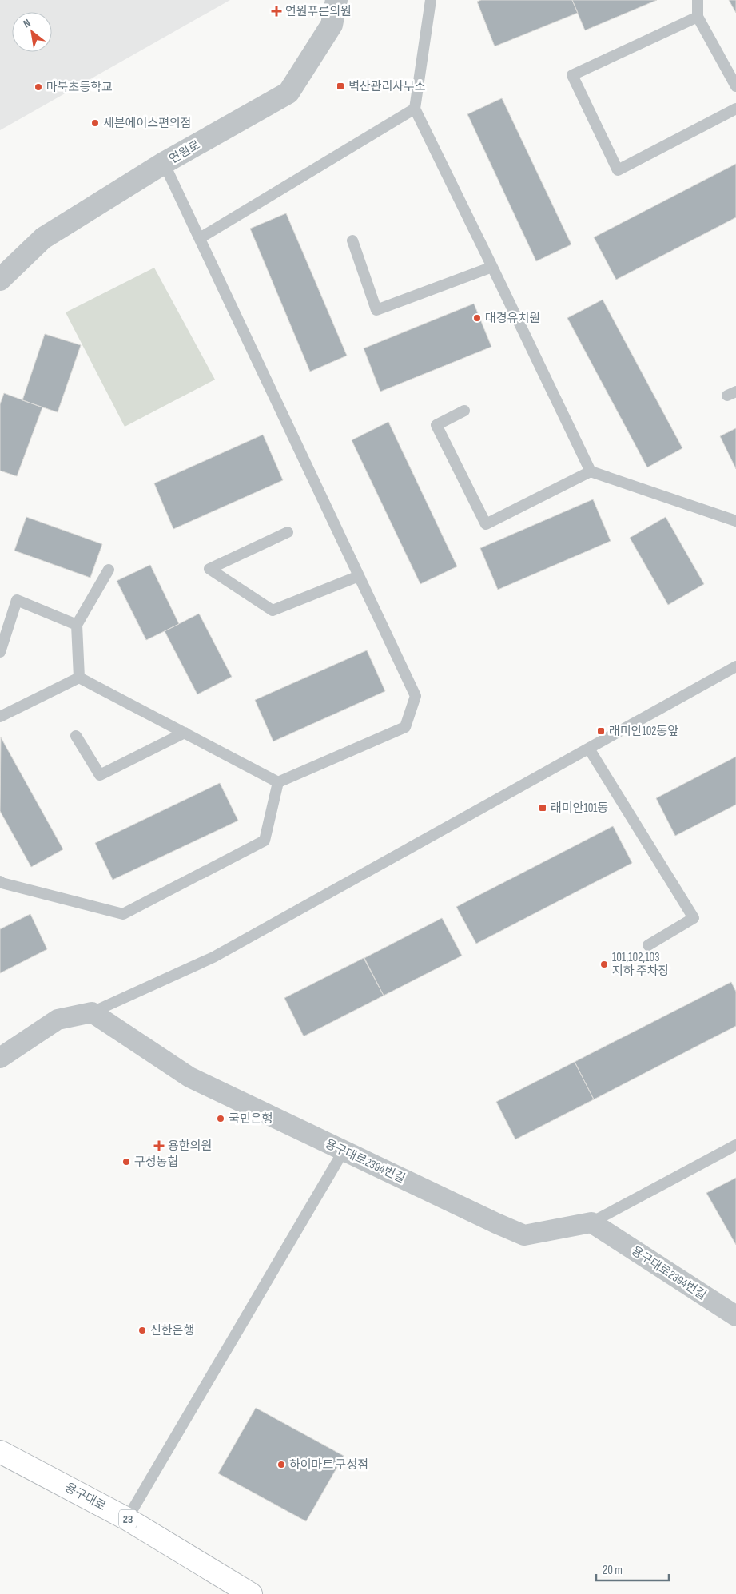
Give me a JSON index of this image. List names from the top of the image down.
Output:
{
  "streets": {
    "main road": ["용구대로", "23"],
    "street": ["연원로", "용구대로2394번길"]
  },
  "places": {
    "health": ["연원푸른의원", "용한의원"],
    "transit": ["벽산관리사무소", "래미안102동앞", "래미안101동"],
    "other": [
      "마북초등학교",
      "세븐에이스편의점",
      "대경유치원",
      "101,102,103 지하 주차장",
      "국민은행",
      "구성농협",
      "신한은행",
      "하이마트 구성점"
    ]
  },
  "scale_bar": "20 m",
  "north": "top left"
}
